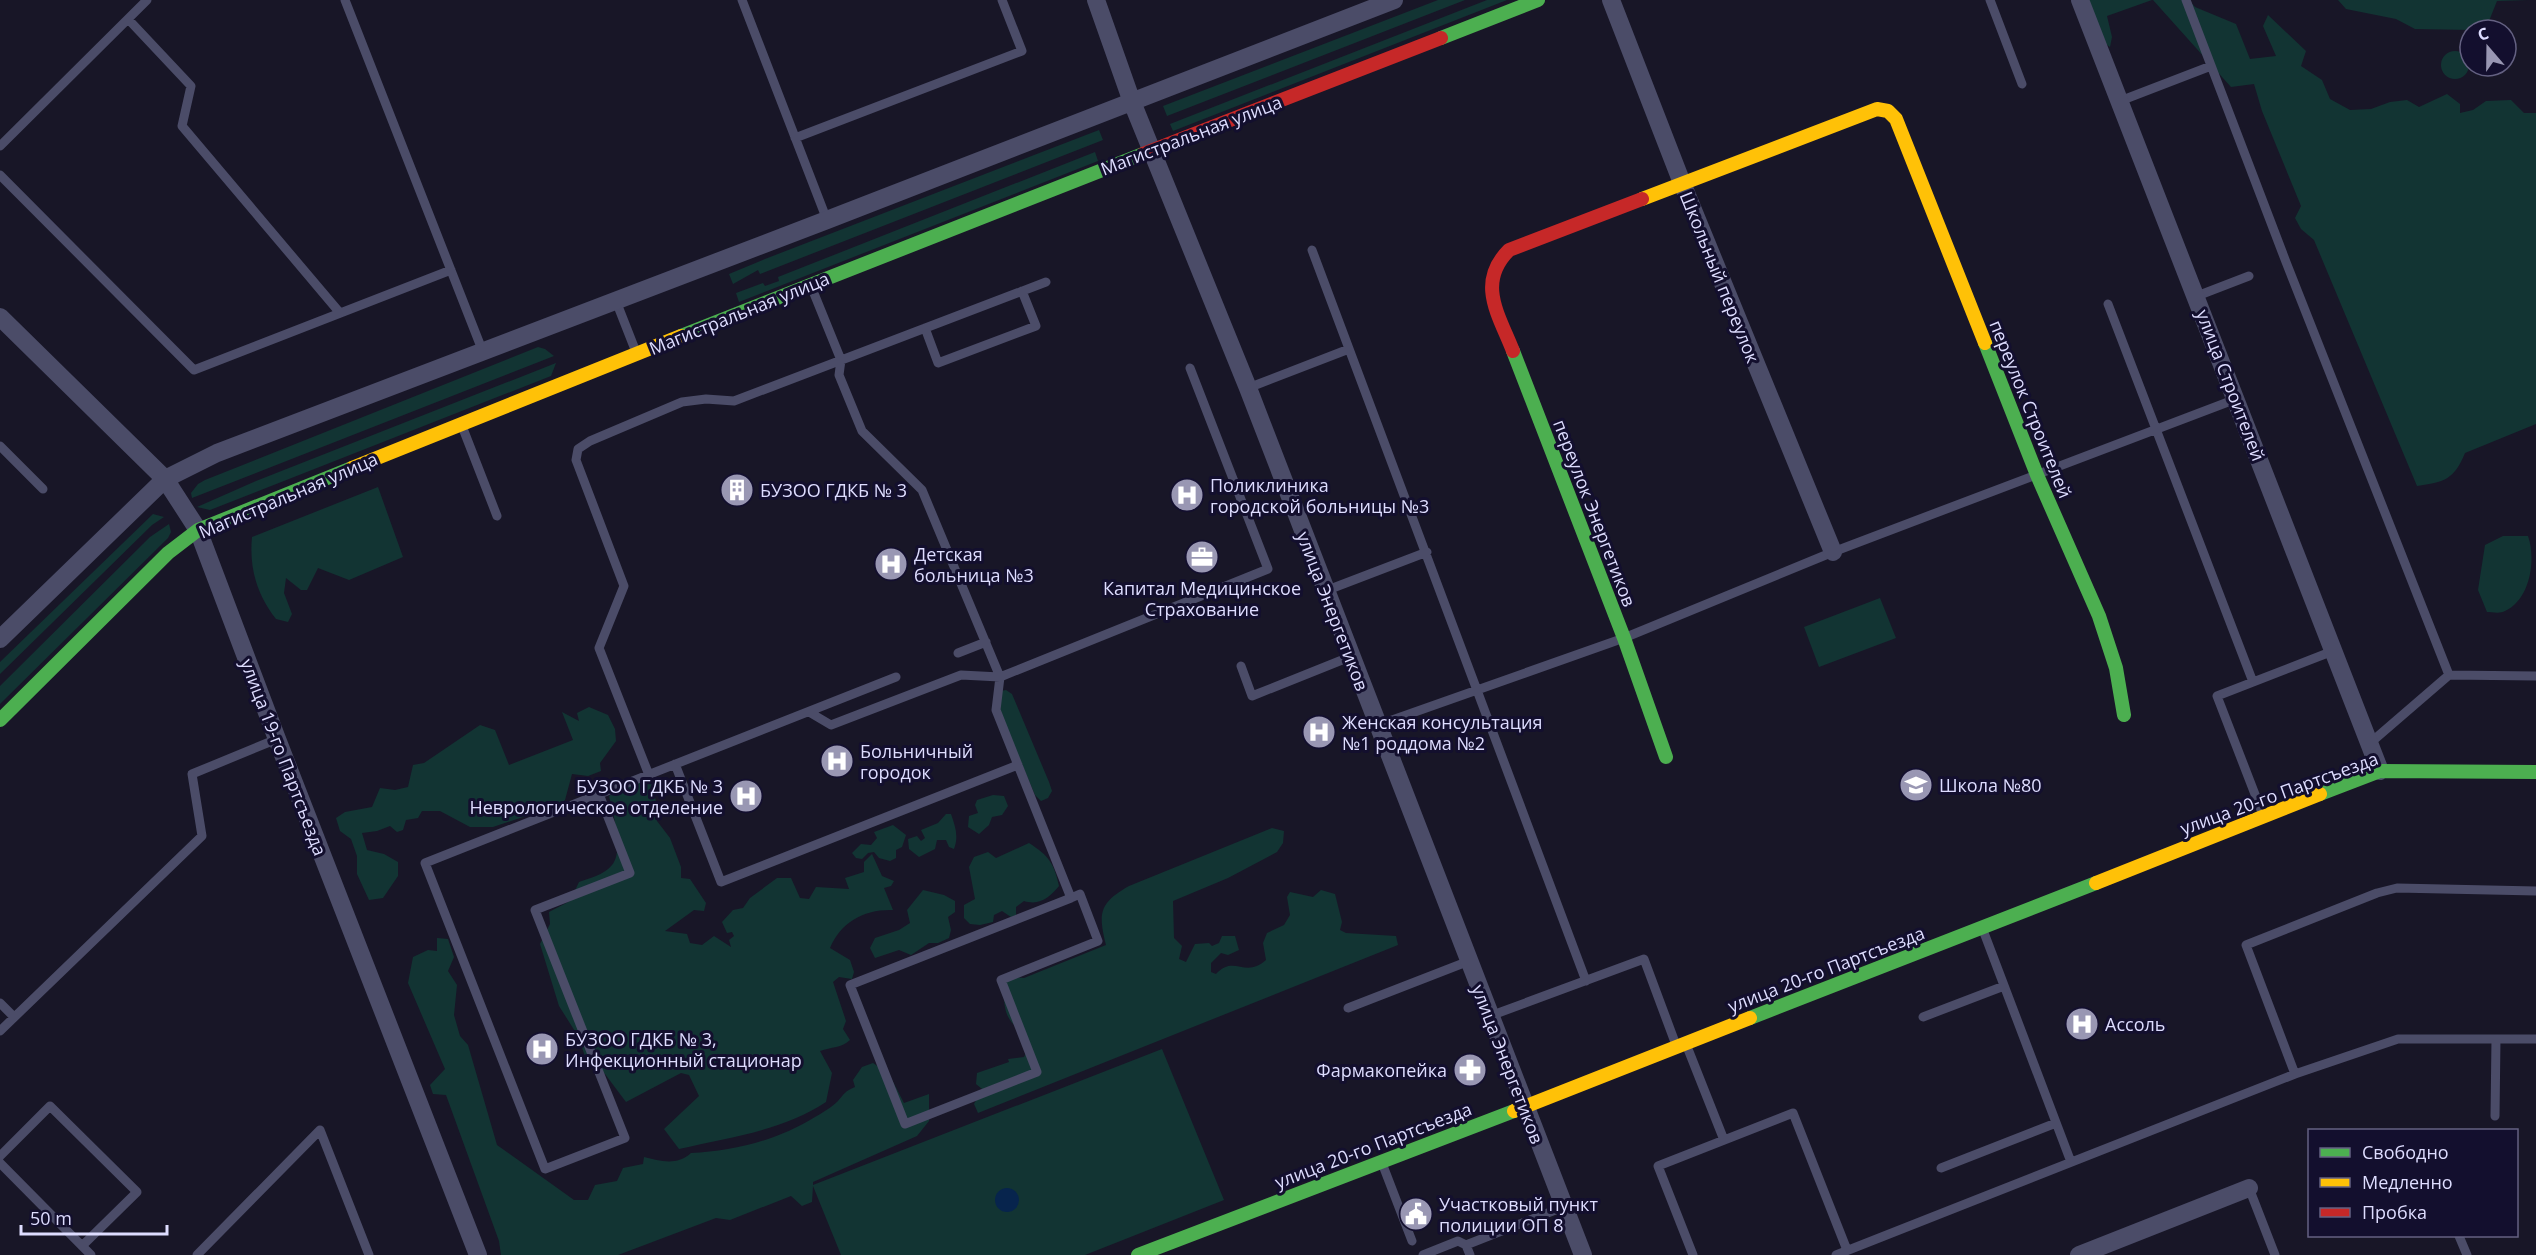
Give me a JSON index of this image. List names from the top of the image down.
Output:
{
  "streets": {
    "street": [
      "Магистральная улица",
      "Школьный переулок",
      "улица Строителей",
      "переулок Строителей",
      "переулок Энергетиков",
      "улица Энергетиков",
      "улица 19-го Партсъезда",
      "улица 20-го Партсъезда"
    ]
  },
  "crossings": [
    ["Магистральная улица", "улица Энергетиков"],
    ["Магистральная улица", "улица 19-го Партсъезда"],
    ["Школьный переулок", "переулок Строителей"],
    ["Школьный переулок", "переулок Энергетиков"],
    ["улица Строителей", "улица 20-го Партсъезда"],
    ["переулок Строителей", "переулок Энергетиков"],
    ["улица Энергетиков", "улица 20-го Партсъезда"]
  ],
  "places": {
    "building": ["БУЗОО ГДКБ № 3"],
    "hospital": [
      "Поликлиника городской больницы №3",
      "Детская больница №3",
      "Женская консультация №1 роддома №2",
      "Больничный городок",
      "БУЗОО ГДКБ № 3 Неврологическое отделение",
      "Ассоль",
      "БУЗОО ГДКБ № 3, Инфекционный стационар"
    ],
    "office": ["Капитал Медицинское Страхование"],
    "school or university": ["Школа №80"],
    "pharmacy": ["Фармакопейка"],
    "public building": ["Участковый пункт полиции ОП 8"]
  },
  "legend": ["Свободно", "Медленно", "Пробка"],
  "scale_bar": "50 m",
  "north": "top"
}
